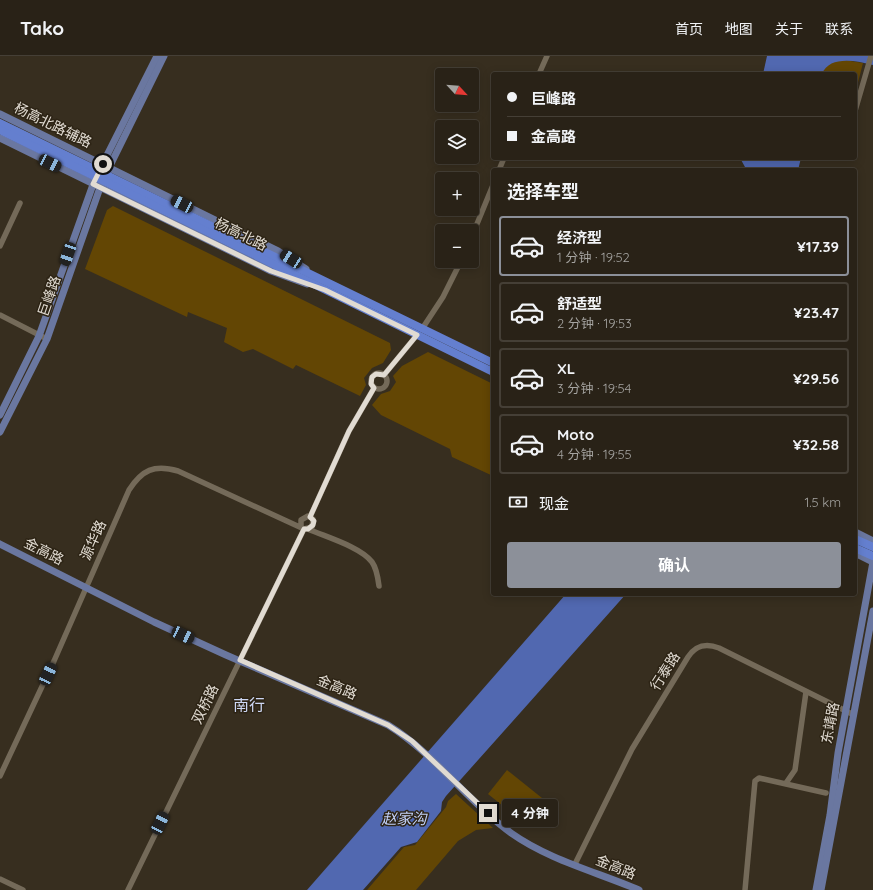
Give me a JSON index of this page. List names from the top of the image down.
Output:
{
  "streets": {
    "highway": ["杨高北路"],
    "main road": [
      "杨高北路辅路",
      "巨峰路",
      "金高路",
      "东靖路"
    ],
    "street": ["源华路", "行泰路", "双桥路"]
  },
  "crossings": [
    ["杨高北路辅路", "杨高北路"],
    ["杨高北路辅路", "巨峰路"],
    ["源华路", "金高路"],
    ["源华路", "双桥路"],
    ["金高路", "行泰路"],
    ["金高路", "双桥路"],
    ["行泰路", "东靖路"]
  ],
  "districts": ["南行"],
  "water": ["赵家沟"],
  "north": "bottom right",
  "page": {
    "header": "Tako",
    "nav": [
      "首页",
      "地图",
      "关于",
      "联系"
    ],
    "map_buttons": ["+", "−"],
    "banner": ["巨峰路", "金高路"],
    "heading": "选择车型",
    "list": [
      {
        "name": "经济型",
        "note": "1 分钟 · 19:52",
        "value": "¥17.39"
      },
      {
        "name": "舒适型",
        "note": "2 分钟 · 19:53",
        "value": "¥23.47"
      },
      {
        "name": "XL",
        "note": "3 分钟 · 19:54",
        "value": "¥29.56"
      },
      {
        "name": "Moto",
        "note": "4 分钟 · 19:55",
        "value": "¥32.58"
      }
    ],
    "pay": ["现金", "1.5 km"],
    "buttons": "确认",
    "bubble": "4 分钟"
  }
}
